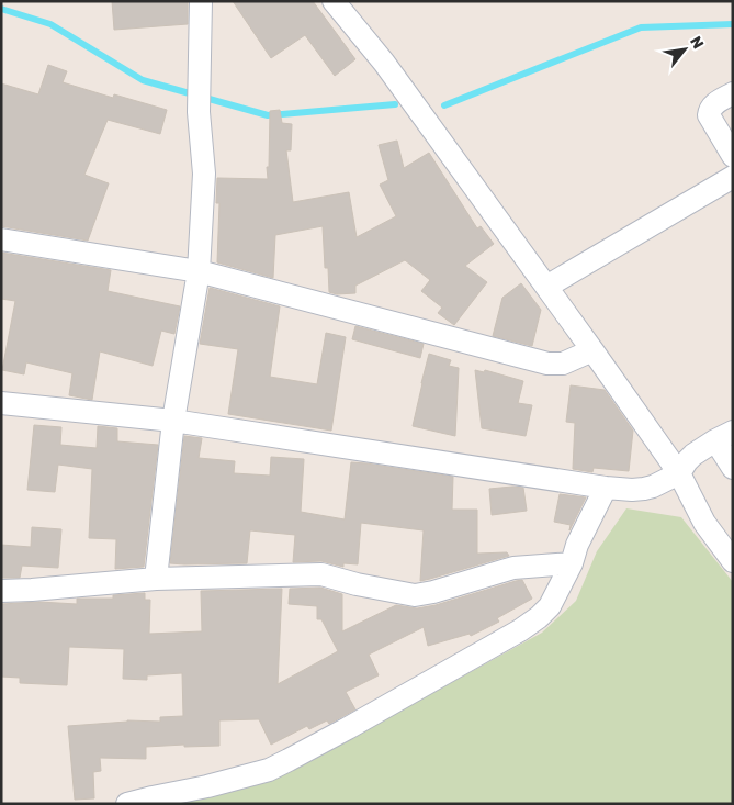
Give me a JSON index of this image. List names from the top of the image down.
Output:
{
  "north": "top right"
}
